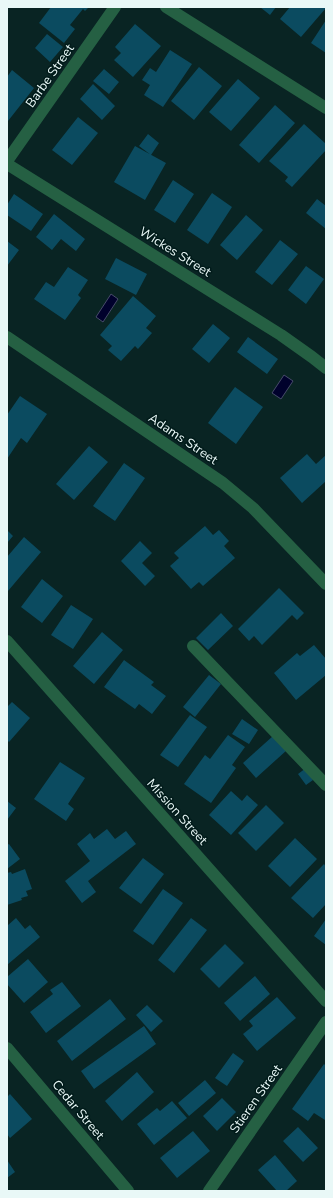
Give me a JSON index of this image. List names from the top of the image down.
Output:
{
  "streets": {
    "street": [
      "Barbe Street",
      "Wickes Street",
      "Adams Street",
      "Mission Street",
      "Stieren Street",
      "Cedar Street"
    ]
  },
  "crossings": [
    ["Barbe Street", "Wickes Street"]
  ]
}
